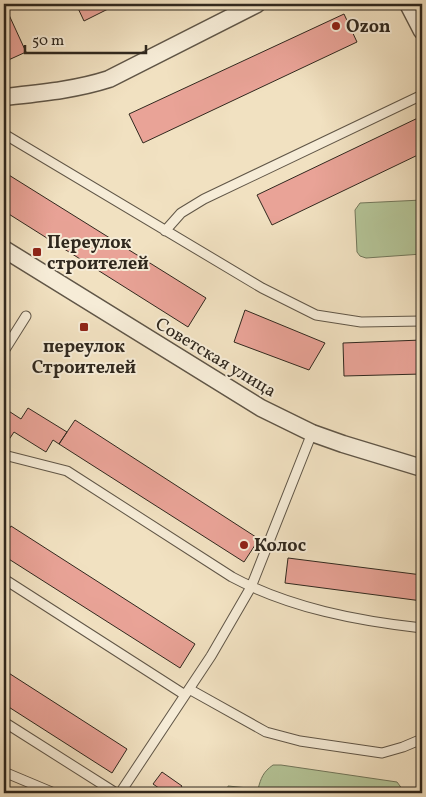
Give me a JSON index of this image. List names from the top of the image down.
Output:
{
  "streets": {
    "street": ["Советская улица"]
  },
  "places": {
    "other": ["Ozon", "Колос"],
    "transit": ["Переулок строителей", "переулок Строителей"]
  },
  "scale_bar": "50 m"
}
